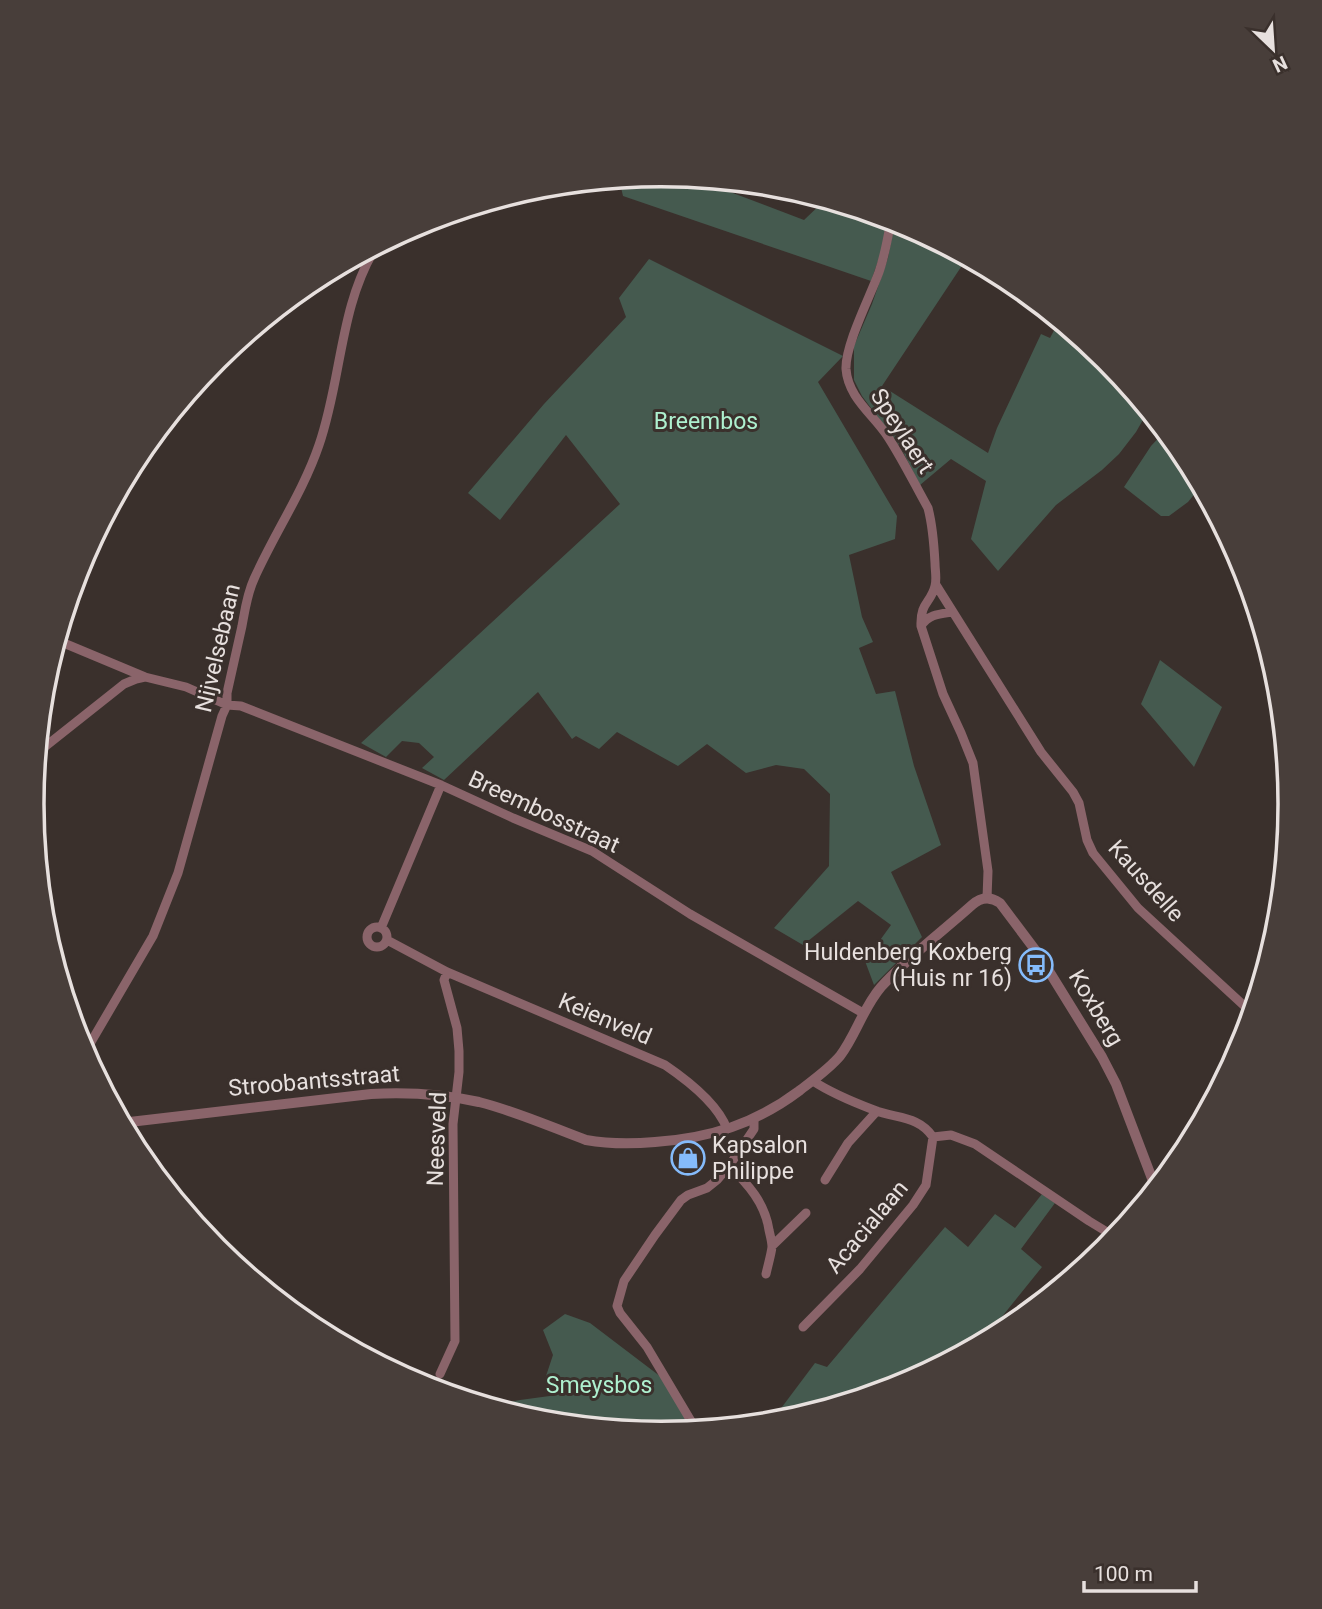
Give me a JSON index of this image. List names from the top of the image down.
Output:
{
  "streets": {
    "street": [
      "Speylaert",
      "Nijvelsebaan",
      "Breembosstraat",
      "Kausdelle",
      "Koxberg",
      "Keienveld",
      "Stroobantsstraat",
      "Neesveld",
      "Acacialaan"
    ]
  },
  "crossings": [
    ["Speylaert", "Kausdelle"],
    ["Nijvelsebaan", "Breembosstraat"],
    ["Keienveld", "Stroobantsstraat"],
    ["Keienveld", "Neesveld"],
    ["Stroobantsstraat", "Neesveld"]
  ],
  "parks": ["Breembos", "Smeysbos"],
  "places": {
    "bus stop": ["Huldenberg Koxberg (Huis nr 16)"],
    "shop": ["Kapsalon Philippe"]
  },
  "scale_bar": "100 m",
  "north": "bottom right"
}
